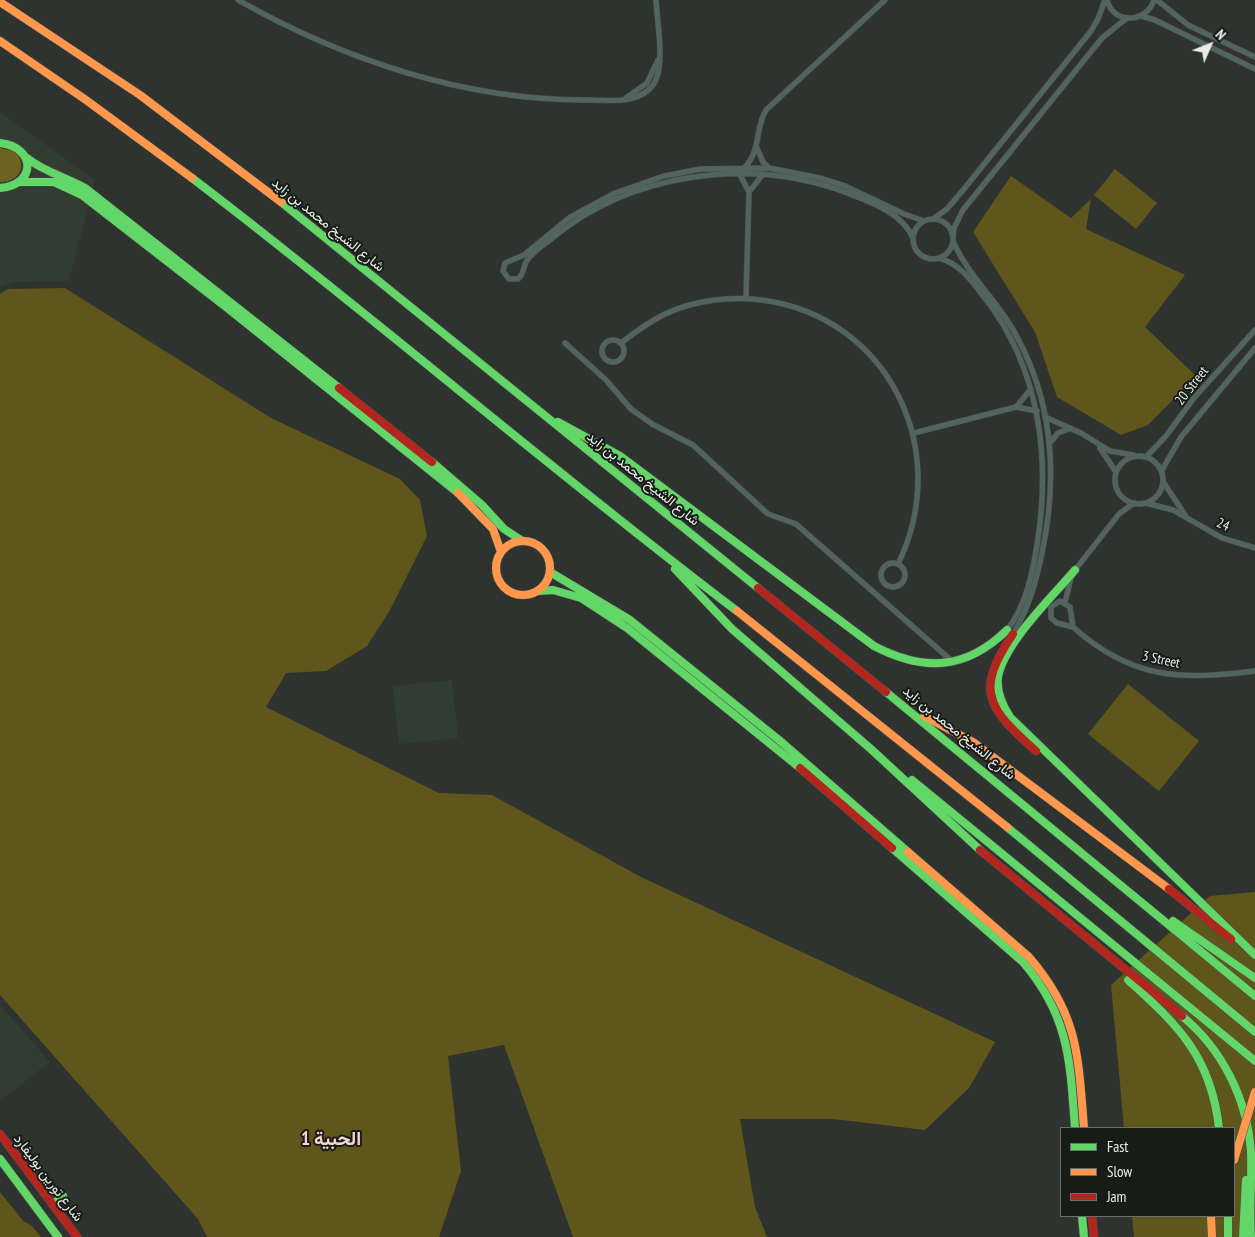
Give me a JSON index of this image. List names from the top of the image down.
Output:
{
  "streets": {
    "main road": ["شارع الشيخ محمد بن زايد", "شارع تورين بوليفارد"],
    "street": ["20 Street", "24", "3 Street"]
  },
  "crossings": [
    ["20 Street", "24"]
  ],
  "districts": ["الحبية 1"],
  "legend": ["Fast", "Slow", "Jam"],
  "north": "top right"
}
